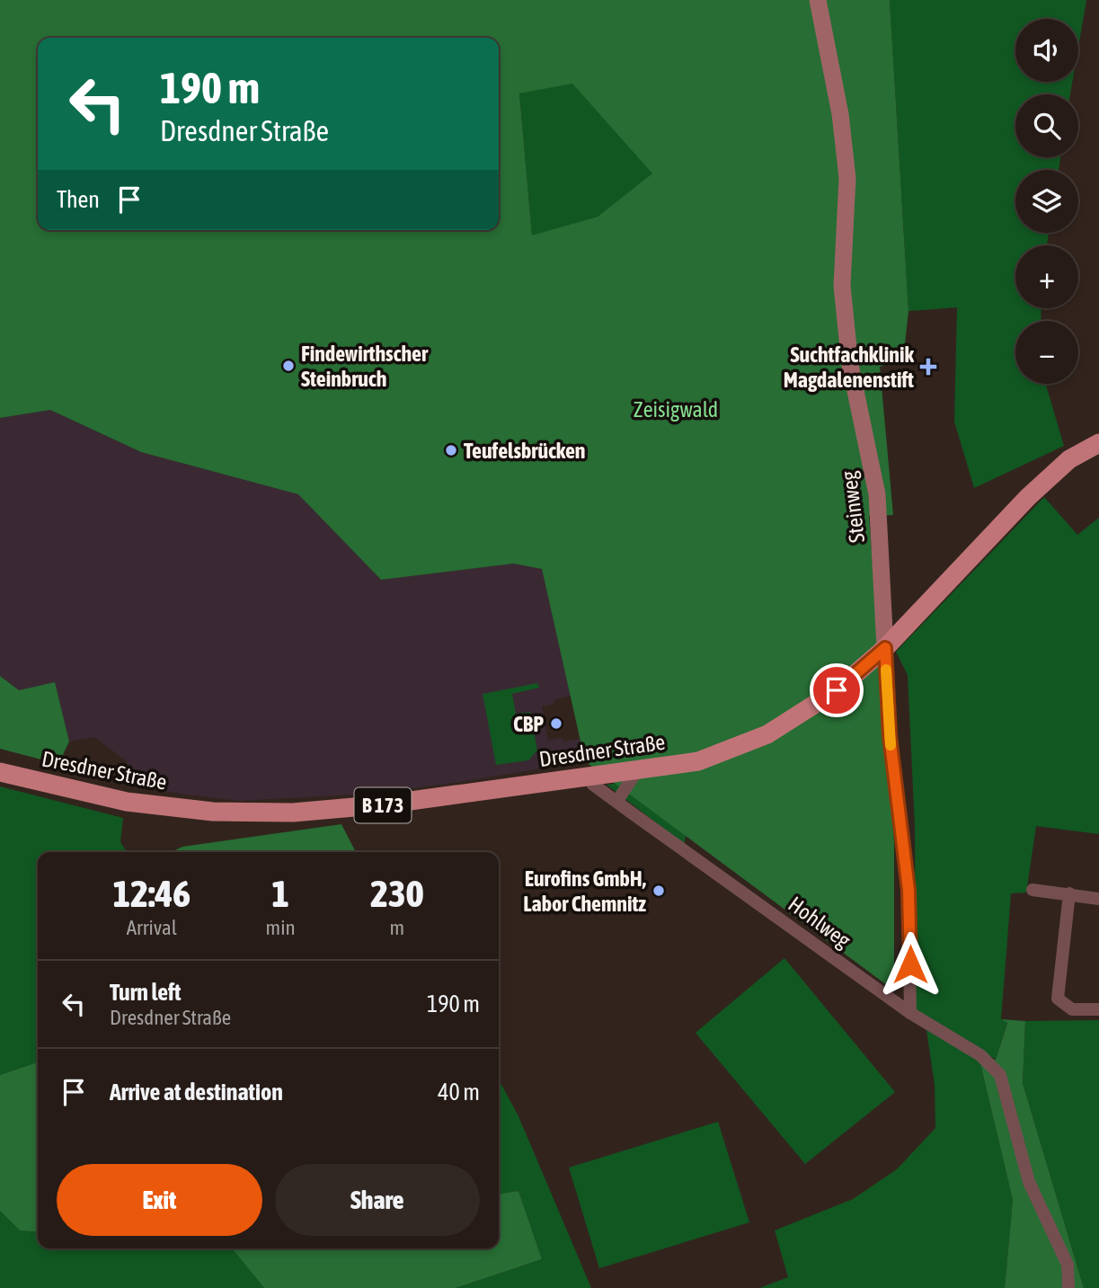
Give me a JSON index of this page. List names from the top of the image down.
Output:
{
  "streets": {
    "main road": ["Dresdner Straße", "B 173"],
    "street": ["Steinweg", "Hohlweg"]
  },
  "crossings": [
    ["Steinweg", "Dresdner Straße"],
    ["Steinweg", "Hohlweg"],
    ["Dresdner Straße", "Hohlweg"]
  ],
  "parks": ["Zeisigwald"],
  "places": {
    "other": [
      "Findewirthscher Steinbruch",
      "Teufelsbrücken",
      "CBP",
      "Eurofins GmbH, Labor Chemnitz"
    ],
    "health": ["Suchtfachklinik Magdalenenstift"]
  },
  "page": {
    "map_buttons": ["+", "−"],
    "turn": ["190 m", "Dresdner Straße"],
    "then": "Then",
    "eta": [
      "12:46",
      "Arrival",
      "1",
      "min",
      "230",
      "m"
    ],
    "list": [
      {
        "name": "Turn left",
        "note": "Dresdner Straße",
        "value": "190 m"
      },
      {
        "name": "Arrive at destination",
        "value": "40 m"
      }
    ],
    "buttons": ["Exit", "Share"]
  }
}
